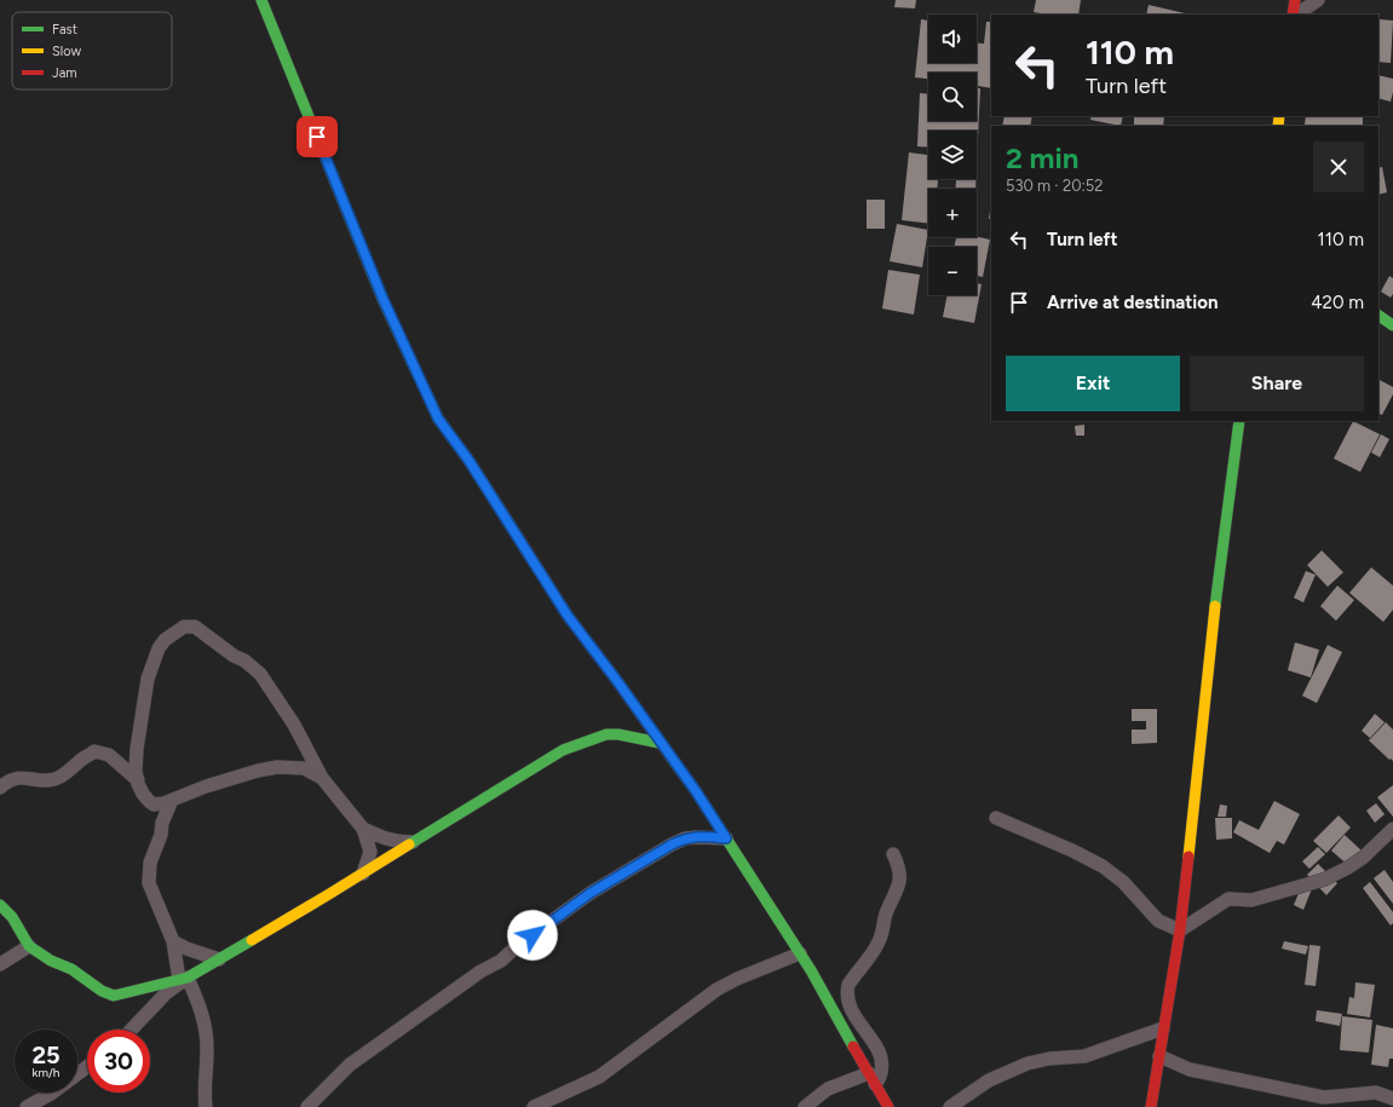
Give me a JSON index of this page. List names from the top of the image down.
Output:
{
  "legend": ["Fast", "Slow", "Jam"],
  "page": {
    "map_buttons": ["+", "−"],
    "turn": ["110 m", "Turn left"],
    "heading": ["2 min", "530 m · 20:52"],
    "list": [
      {
        "name": "Turn left",
        "value": "110 m"
      },
      {
        "name": "Arrive at destination",
        "value": "420 m"
      }
    ],
    "buttons": ["Exit", "Share"],
    "speed": "25 km/h",
    "limit": "30"
  }
}
